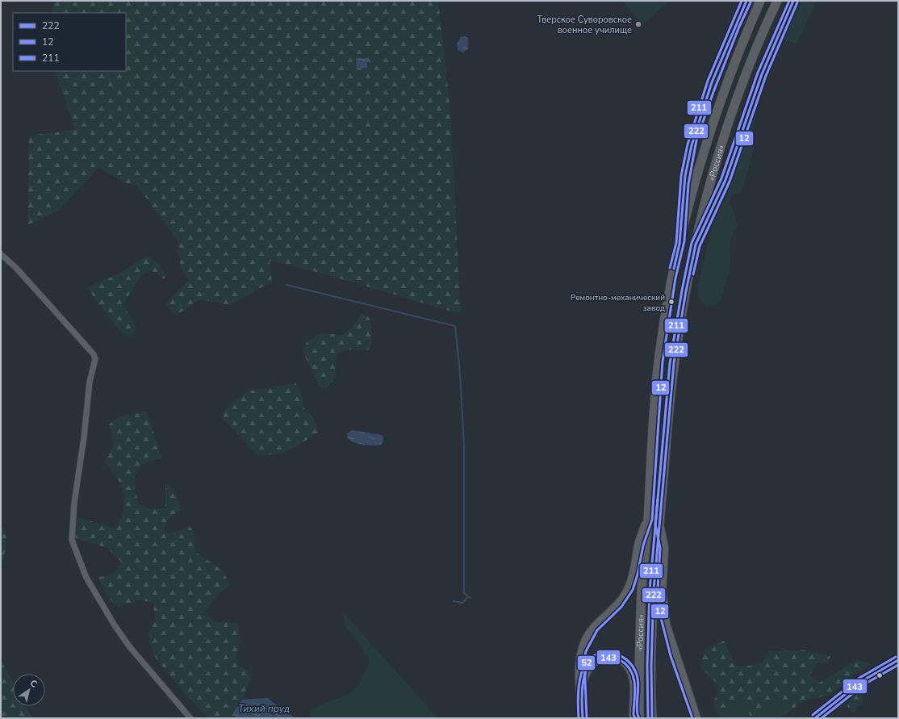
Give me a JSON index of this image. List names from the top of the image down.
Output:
{
  "streets": {
    "highway": ["«Россия»"]
  },
  "water": ["Тихий пруд"],
  "places": ["Тверское Суворовское военное училище", "Ремонтно-механический завод"],
  "lines": [
    "transit line 222",
    "transit line 211",
    "transit line 12",
    "transit line 52",
    "transit line 143"
  ],
  "legend": ["222", "12", "211"],
  "north": "top right"
}
